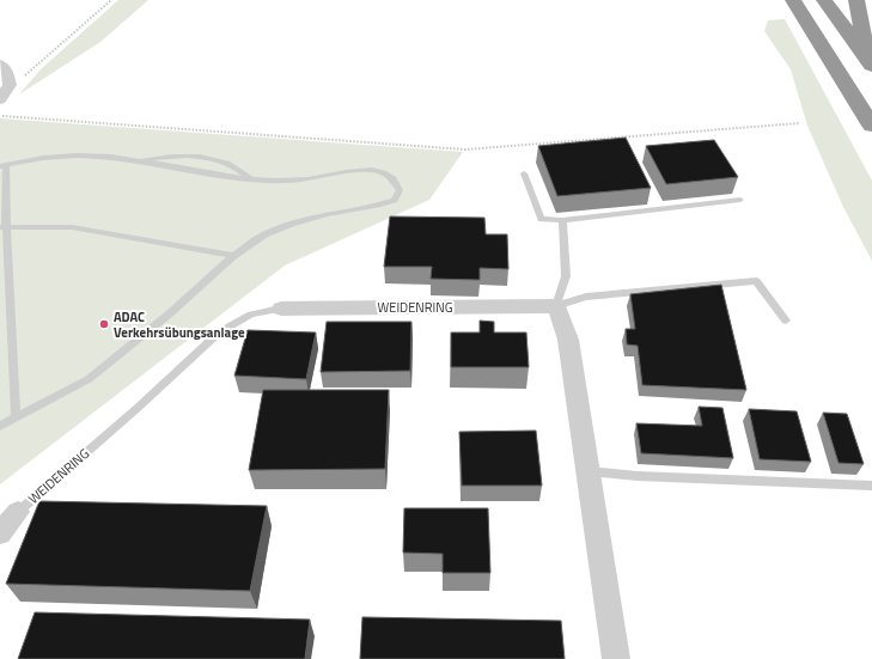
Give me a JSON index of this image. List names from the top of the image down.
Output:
{
  "streets": {
    "street": ["WEIDENRING"]
  },
  "places": ["ADAC Verkehrsübungsanlage"]
}
